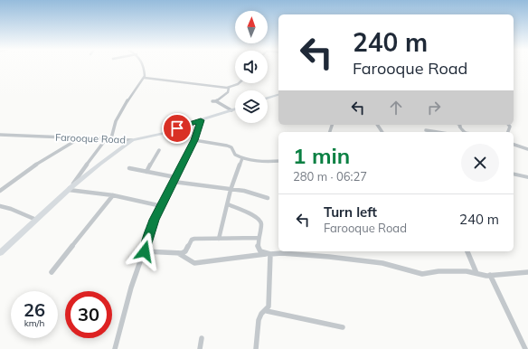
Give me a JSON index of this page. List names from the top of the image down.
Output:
{
  "streets": {
    "main road": ["Farooque Road"]
  },
  "north": "top",
  "page": {
    "turn": ["240 m", "Farooque Road"],
    "heading": ["1 min", "280 m · 06:27"],
    "list": [
      {
        "name": "Turn left",
        "note": "Farooque Road",
        "value": "240 m"
      }
    ],
    "speed": "26 km/h",
    "limit": "30"
  }
}
